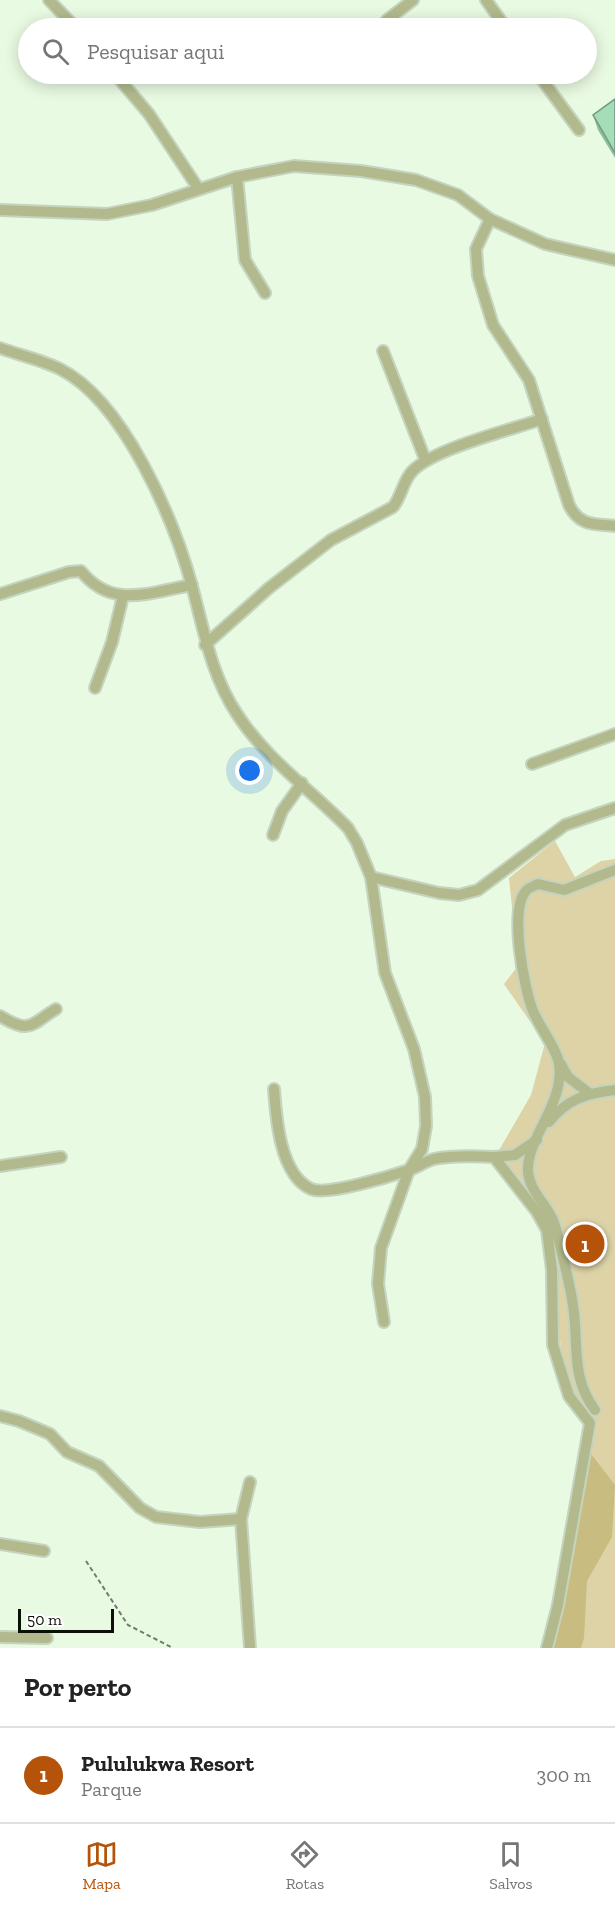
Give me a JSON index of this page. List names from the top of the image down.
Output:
{
  "scale_bar": "50 m",
  "page": {
    "search": "Pesquisar aqui",
    "pins": "1",
    "scale": "50 m",
    "heading": "Por perto",
    "list": [
      {
        "mark": "1",
        "name": "Pululukwa Resort",
        "note": "Parque",
        "value": "300 m"
      }
    ],
    "nav": ["Mapa", "Rotas", "Salvos"]
  }
}
